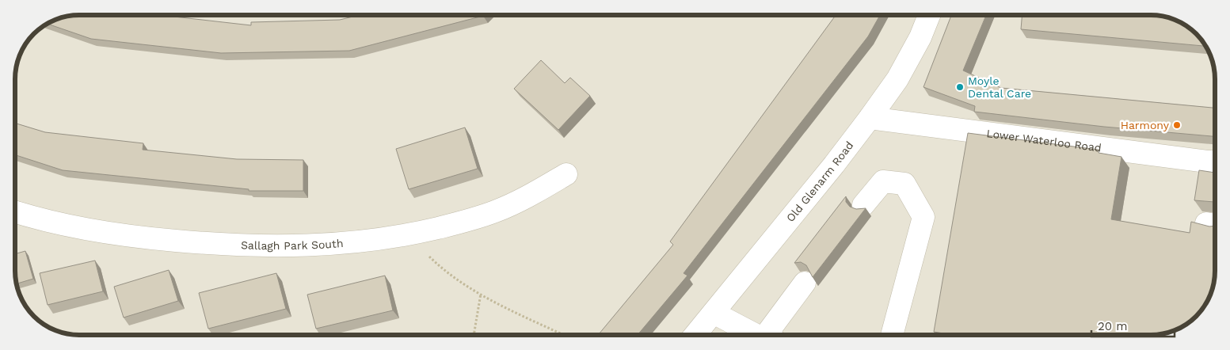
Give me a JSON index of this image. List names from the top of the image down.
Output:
{
  "streets": {
    "street": ["Lower Waterloo Road", "Old Glenarm Road", "Sallagh Park South"]
  },
  "crossings": [
    ["Lower Waterloo Road", "Old Glenarm Road"]
  ],
  "places": ["Moyle Dental Care", "Harmony"],
  "scale_bar": "20 m"
}
